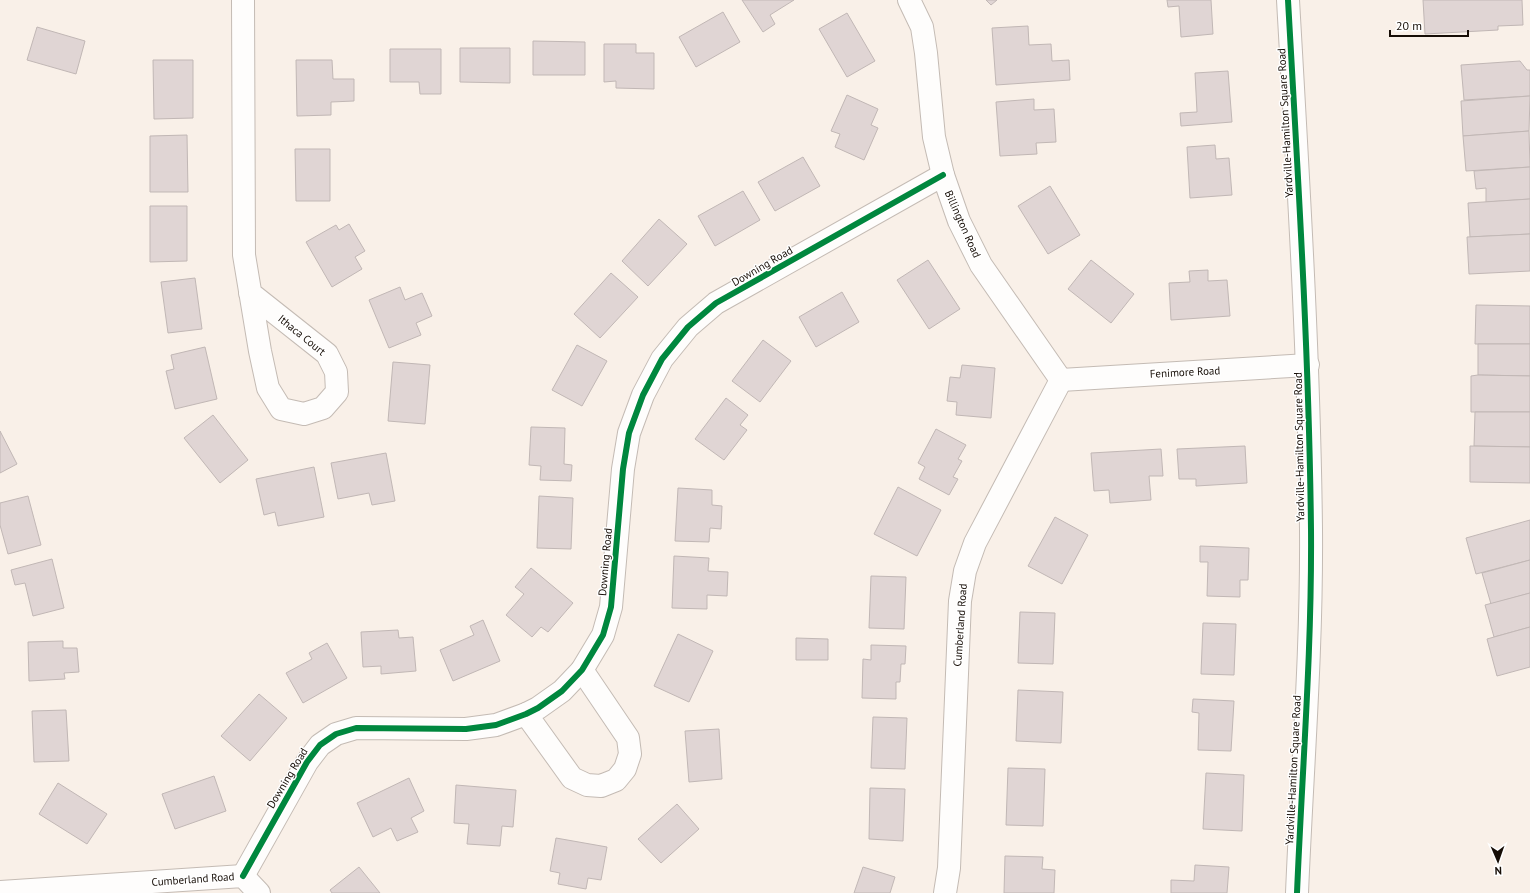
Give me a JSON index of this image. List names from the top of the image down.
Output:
{
  "streets": {
    "street": [
      "Yardville-Hamilton Square Road",
      "Billington Road",
      "Downing Road",
      "Ithaca Court",
      "Fenimore Road",
      "Cumberland Road"
    ]
  },
  "crossings": [
    ["Yardville-Hamilton Square Road", "Fenimore Road"],
    ["Billington Road", "Downing Road"],
    ["Billington Road", "Fenimore Road"],
    ["Billington Road", "Cumberland Road"],
    ["Downing Road", "Cumberland Road"],
    ["Fenimore Road", "Cumberland Road"]
  ],
  "scale_bar": "20 m",
  "north": "bottom"
}
